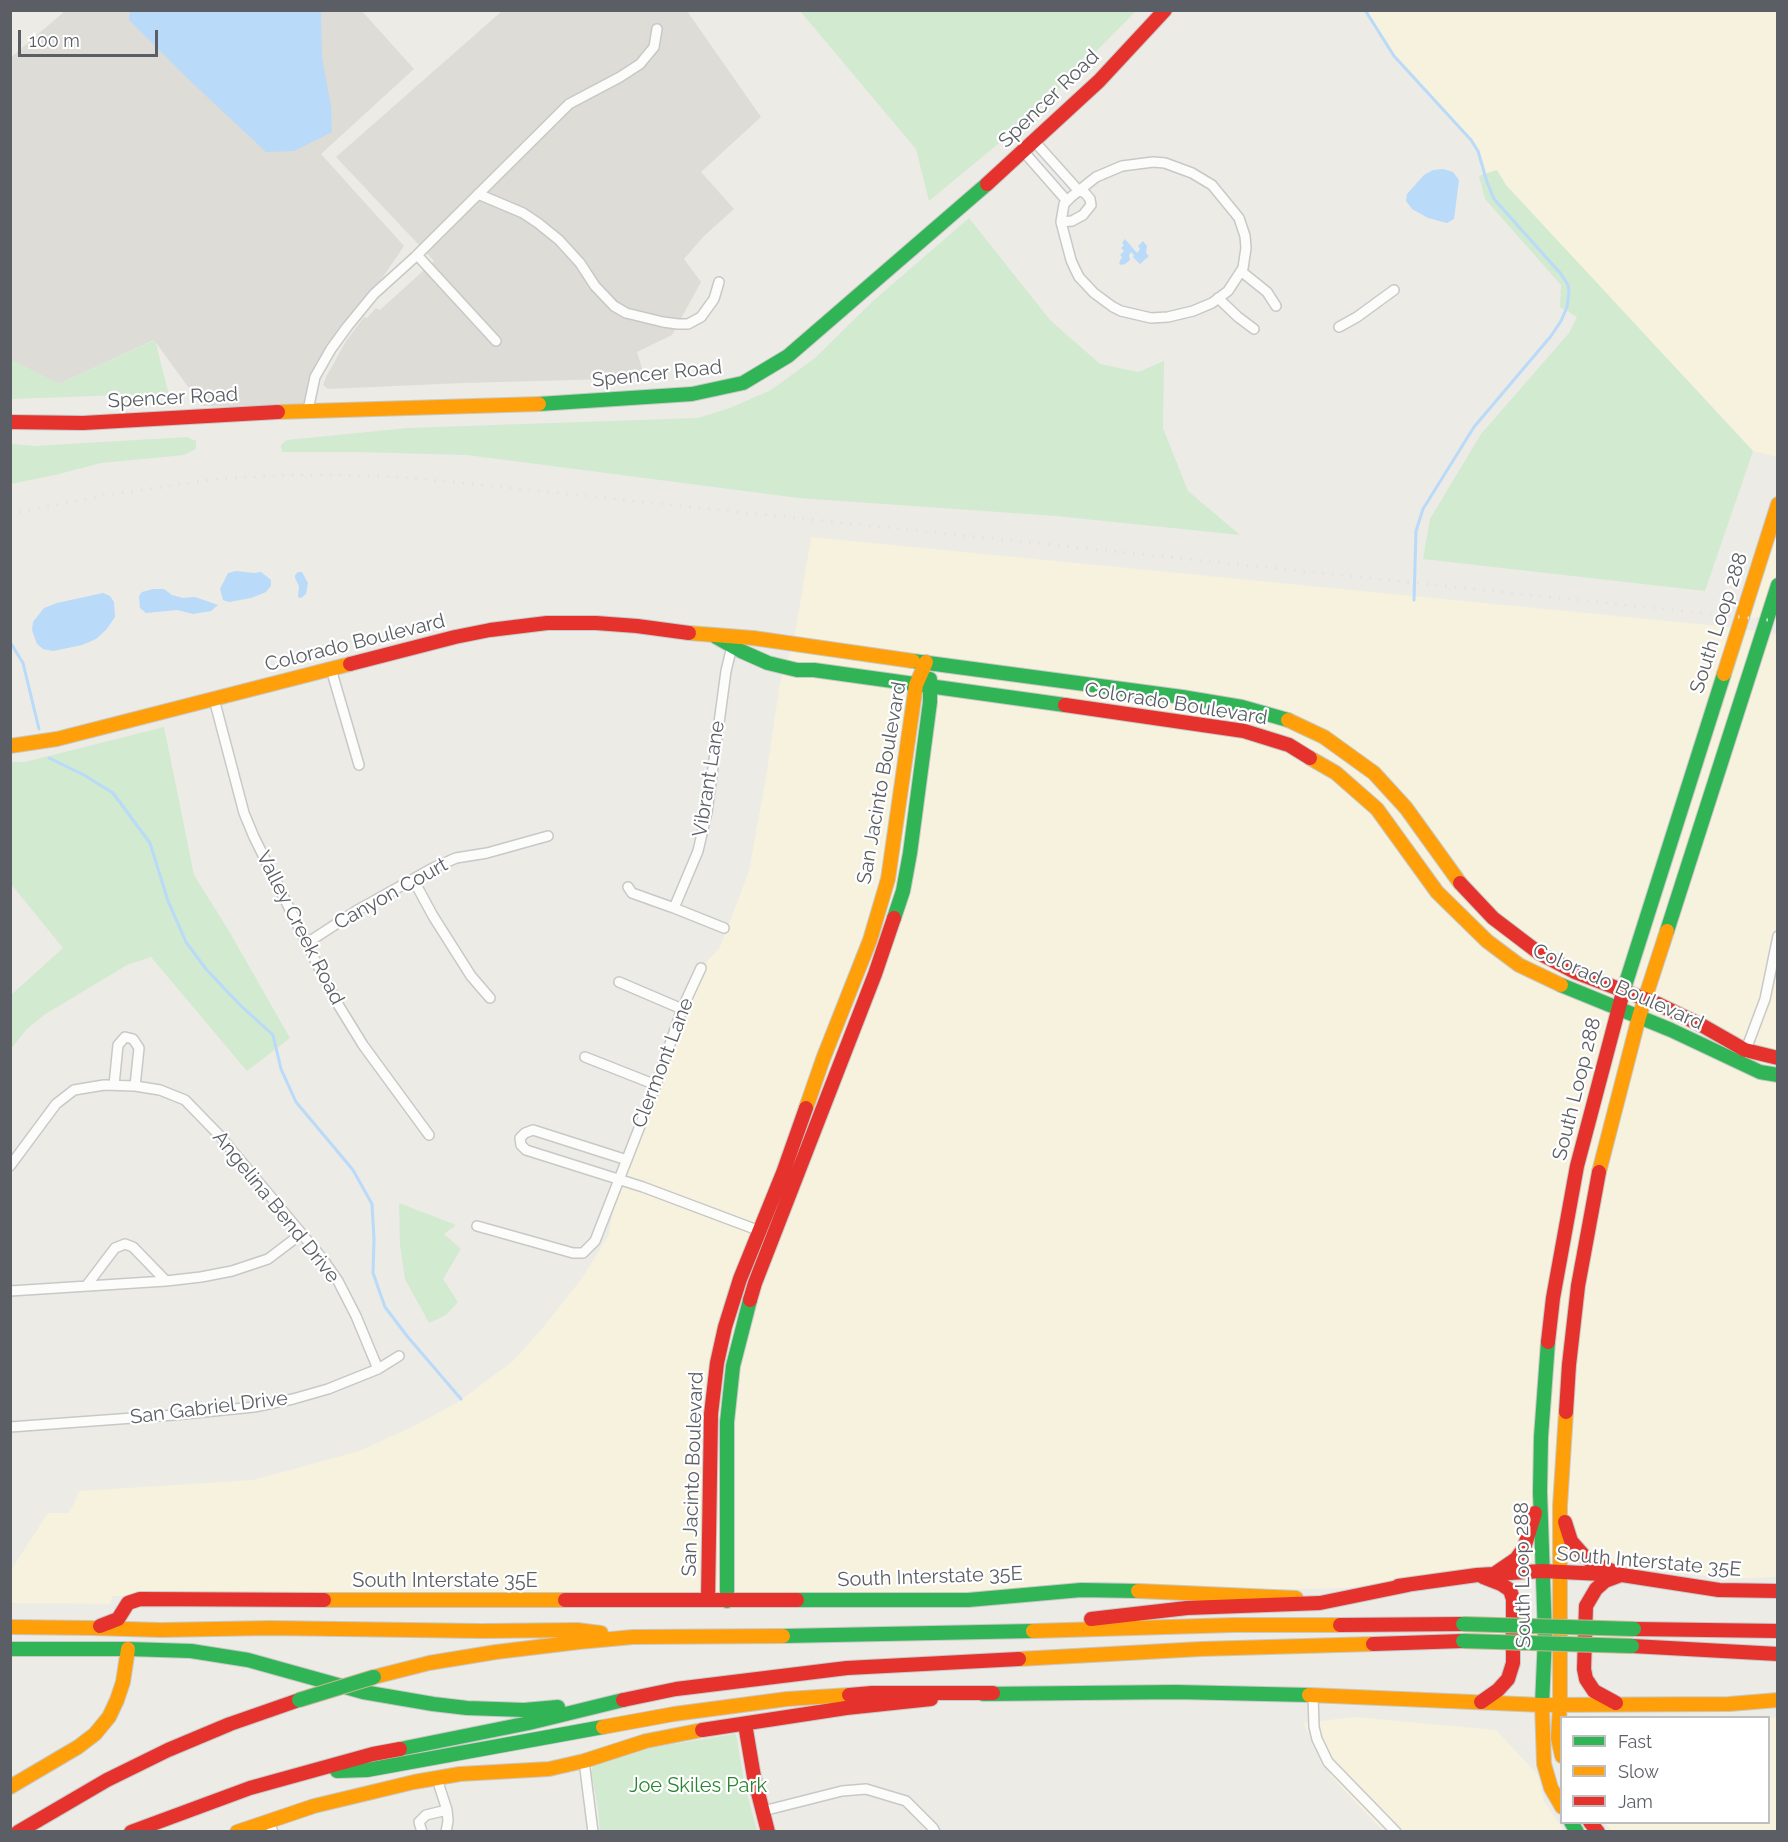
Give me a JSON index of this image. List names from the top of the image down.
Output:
{
  "streets": {
    "main road": [
      "Spencer Road",
      "South Loop 288",
      "Colorado Boulevard",
      "San Jacinto Boulevard",
      "South Interstate 35E"
    ],
    "street": [
      "Vibrant Lane",
      "Canyon Court",
      "Valley Creek Road",
      "Clermont Lane",
      "Angelina Bend Drive",
      "San Gabriel Drive"
    ]
  },
  "crossings": [
    ["South Loop 288", "Colorado Boulevard"],
    ["South Loop 288", "South Interstate 35E"],
    ["Colorado Boulevard", "Vibrant Lane"],
    ["Colorado Boulevard", "San Jacinto Boulevard"],
    ["Colorado Boulevard", "Valley Creek Road"],
    ["San Jacinto Boulevard", "South Interstate 35E"],
    ["Canyon Court", "Valley Creek Road"],
    ["Angelina Bend Drive", "San Gabriel Drive"]
  ],
  "parks": ["Joe Skiles Park"],
  "legend": ["Fast", "Slow", "Jam"],
  "scale_bar": "100 m"
}
